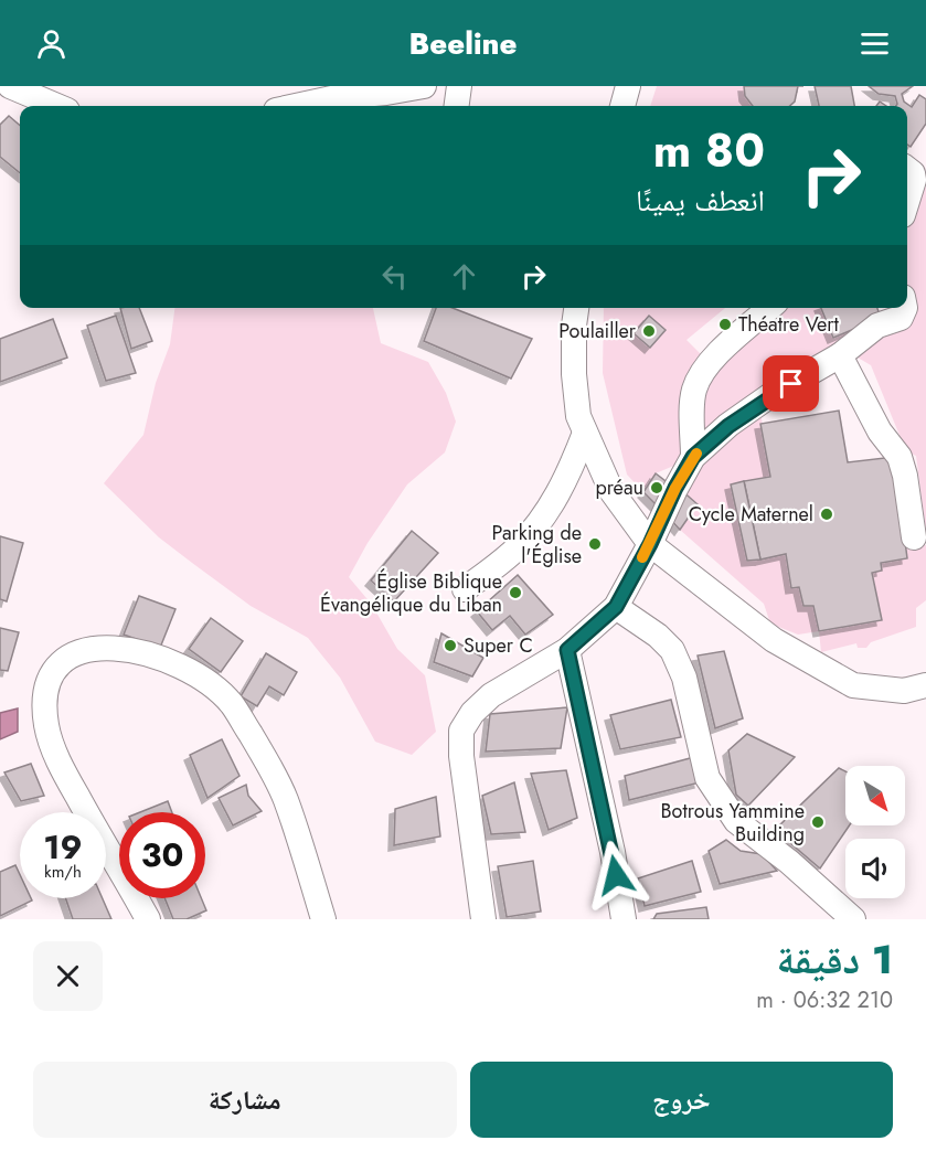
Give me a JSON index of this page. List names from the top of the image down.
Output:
{
  "places": [
    "Théatre Vert",
    "Poulailler",
    "préau",
    "Cycle Maternel",
    "Parking de l'Église",
    "Église Biblique Évangélique du Liban",
    "Super C",
    "Botrous Yammine Building"
  ],
  "north": "bottom right",
  "page": {
    "header": "Beeline",
    "turn": ["80 m", "انعطف يمينًا"],
    "speed": "19 km/h",
    "limit": "30",
    "heading": ["1 دقيقة", "210 m · 06:32"],
    "buttons": ["خروج", "مشاركة"]
  }
}
